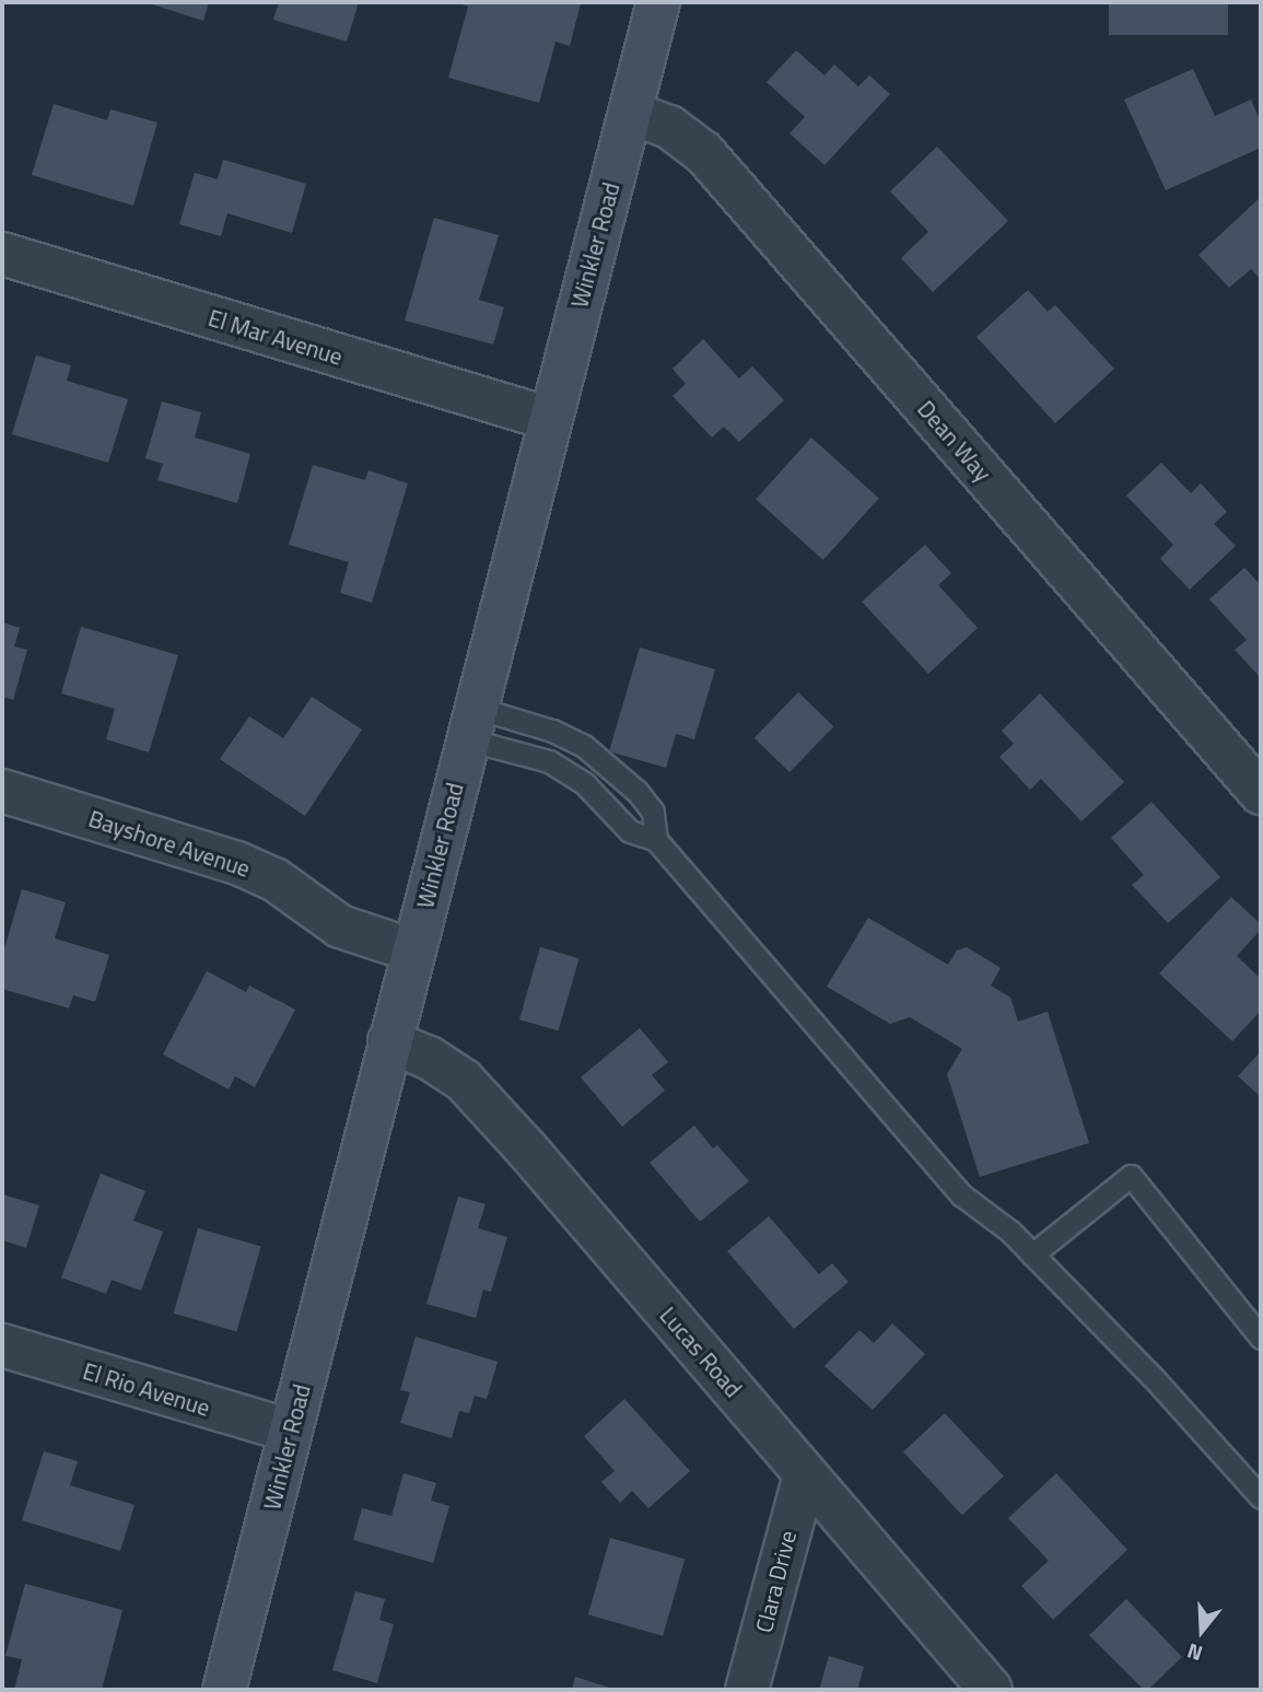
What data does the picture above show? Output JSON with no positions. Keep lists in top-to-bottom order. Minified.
{"streets":{"street":["Winkler Road","El Mar Avenue","Dean Way","Bayshore Avenue","Lucas Road","El Rio Avenue","Clara Drive"]},"crossings":[["Winkler Road","El Mar Avenue"],["Winkler Road","Dean Way"],["Winkler Road","Bayshore Avenue"],["Winkler Road","Lucas Road"],["Winkler Road","El Rio Avenue"],["Lucas Road","Clara Drive"]],"north":"bottom"}
